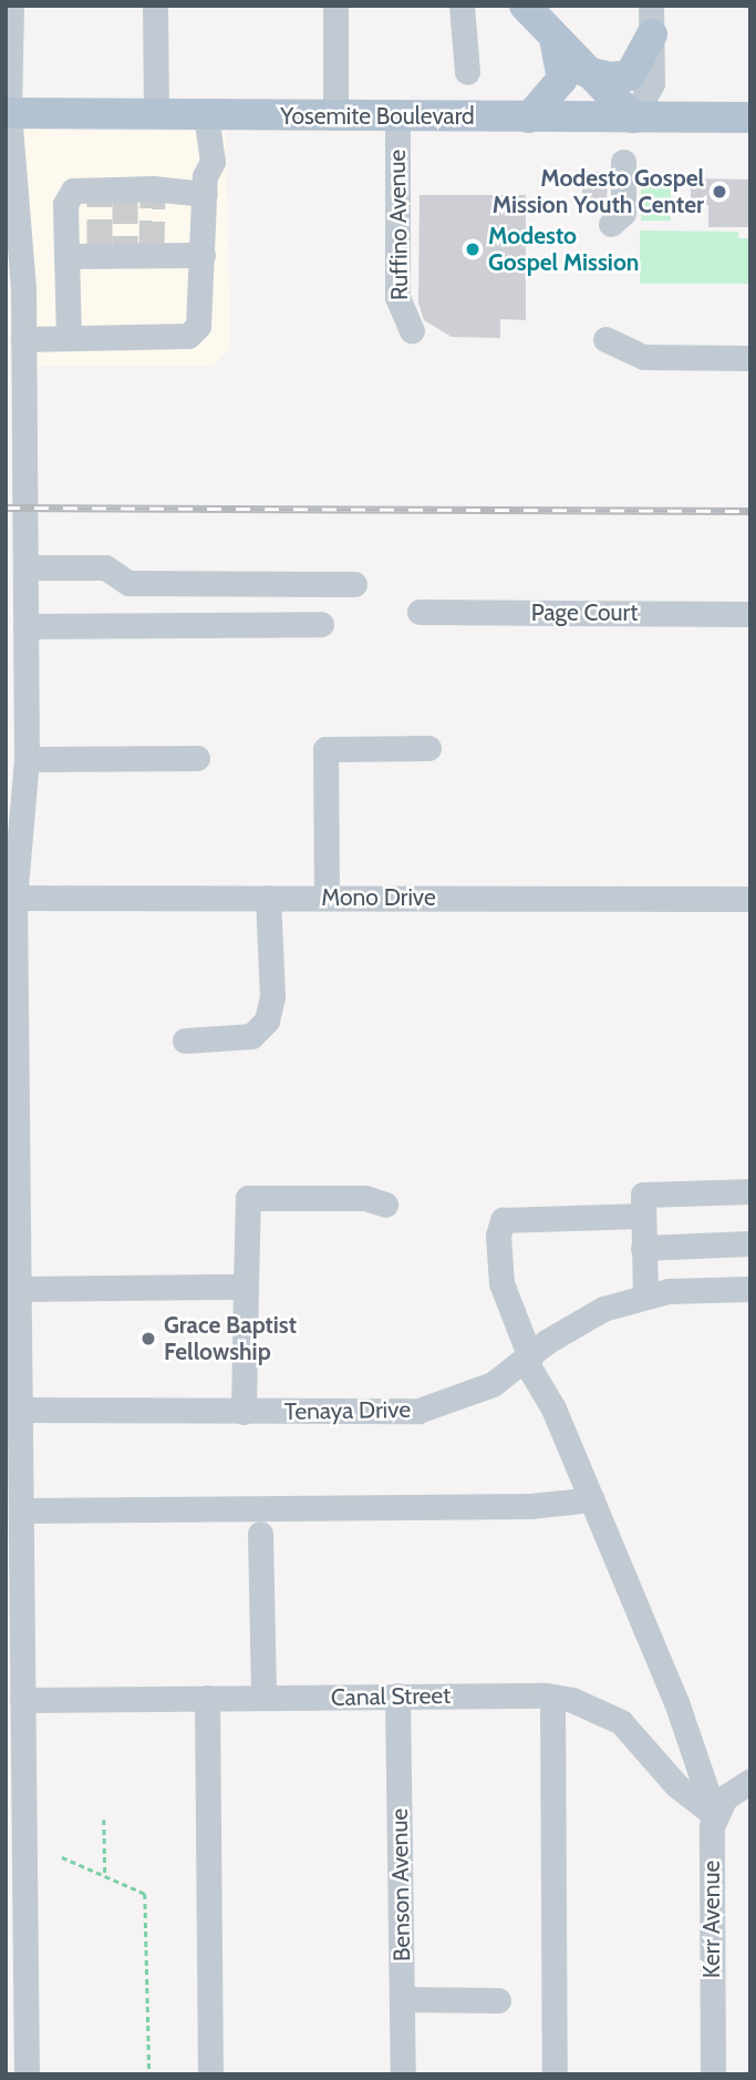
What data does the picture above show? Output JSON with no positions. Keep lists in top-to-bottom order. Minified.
{"streets":{"main road":["Yosemite Boulevard"],"street":["Ruffino Avenue","Page Court","Mono Drive","Tenaya Drive","Canal Street","Benson Avenue","Kerr Avenue"]},"crossings":[["Yosemite Boulevard","Ruffino Avenue"],["Canal Street","Benson Avenue"],["Canal Street","Kerr Avenue"]],"places":["Modesto Gospel Mission Youth Center","Modesto Gospel Mission","Grace Baptist Fellowship"]}
